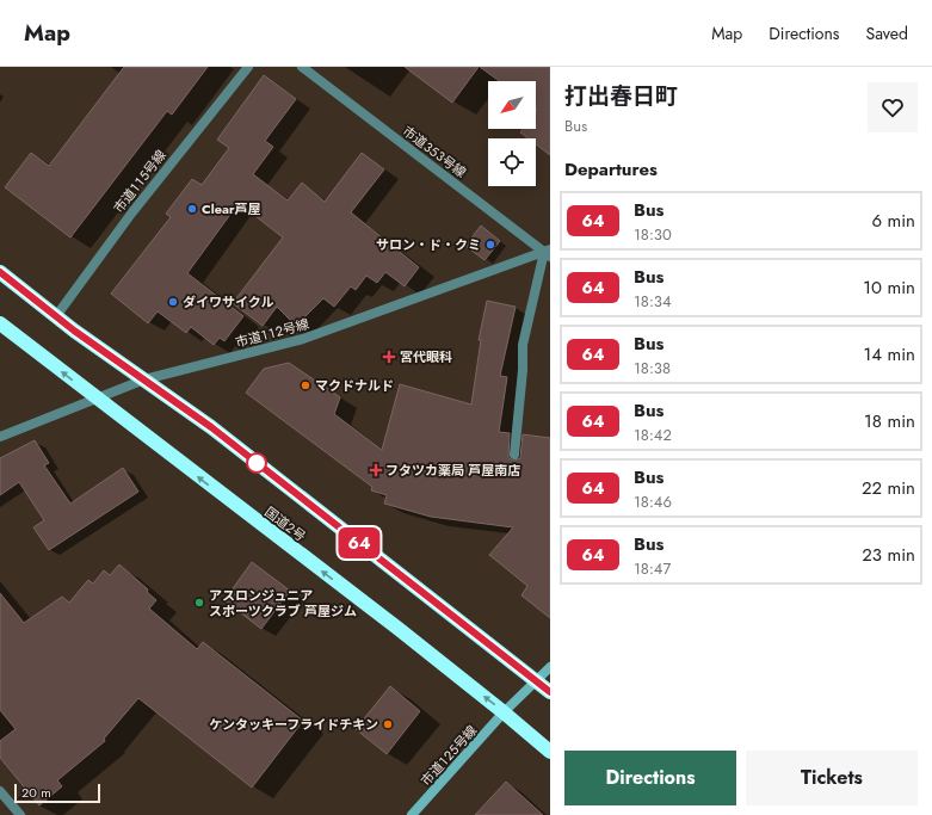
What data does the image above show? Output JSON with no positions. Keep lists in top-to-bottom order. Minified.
{"streets":{"highway":["国道2号"],"street":["市道３５３号線","市道１１５号線","市道１１２号線","市道１２５号線"]},"crossings":[["市道３５３号線","市道１１２号線"],["市道１１２号線","国道2号"],["国道2号","市道１２５号線"]],"places":{"other":["Clear芦屋","サロン・ド・クミ","ダイワサイクル","マクドナルド","アスロンジュニア スポーツクラブ 芦屋ジム","ケンタッキーフライドチキン"],"health":["宮代眼科","フタツカ薬局 芦屋南店"]},"lines":["bus line 64"],"scale_bar":"20 m","north":"bottom left","page":{"header":"Map","nav":["Map","Directions","Saved"],"on_map":"64","heading":[["打出春日町","Bus"],"Departures"],"list":[{"mark":"64","name":"Bus","note":"18:30","value":"6 min"},{"mark":"64","name":"Bus","note":"18:34","value":"10 min"},{"mark":"64","name":"Bus","note":"18:38","value":"14 min"},{"mark":"64","name":"Bus","note":"18:42","value":"18 min"},{"mark":"64","name":"Bus","note":"18:46","value":"22 min"},{"mark":"64","name":"Bus","note":"18:47","value":"23 min"}],"buttons":["Directions","Tickets"],"scale":"20 m"}}
